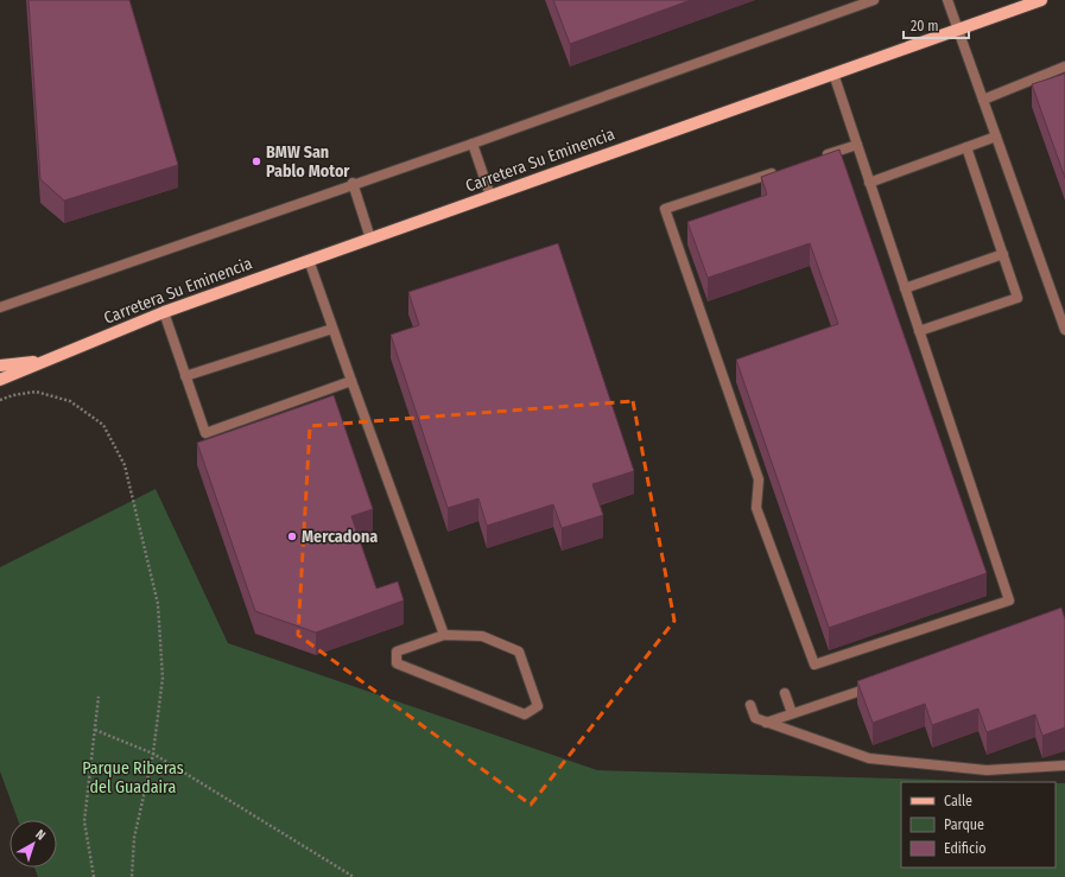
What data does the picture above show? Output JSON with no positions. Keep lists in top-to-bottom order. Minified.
{"streets":{"main road":["Carretera Su Eminencia"]},"parks":["Parque Riberas del Guadaira"],"places":["BMW San Pablo Motor","Mercadona"],"legend":["Calle","Parque","Edificio"],"scale_bar":"20 m","north":"top right"}
